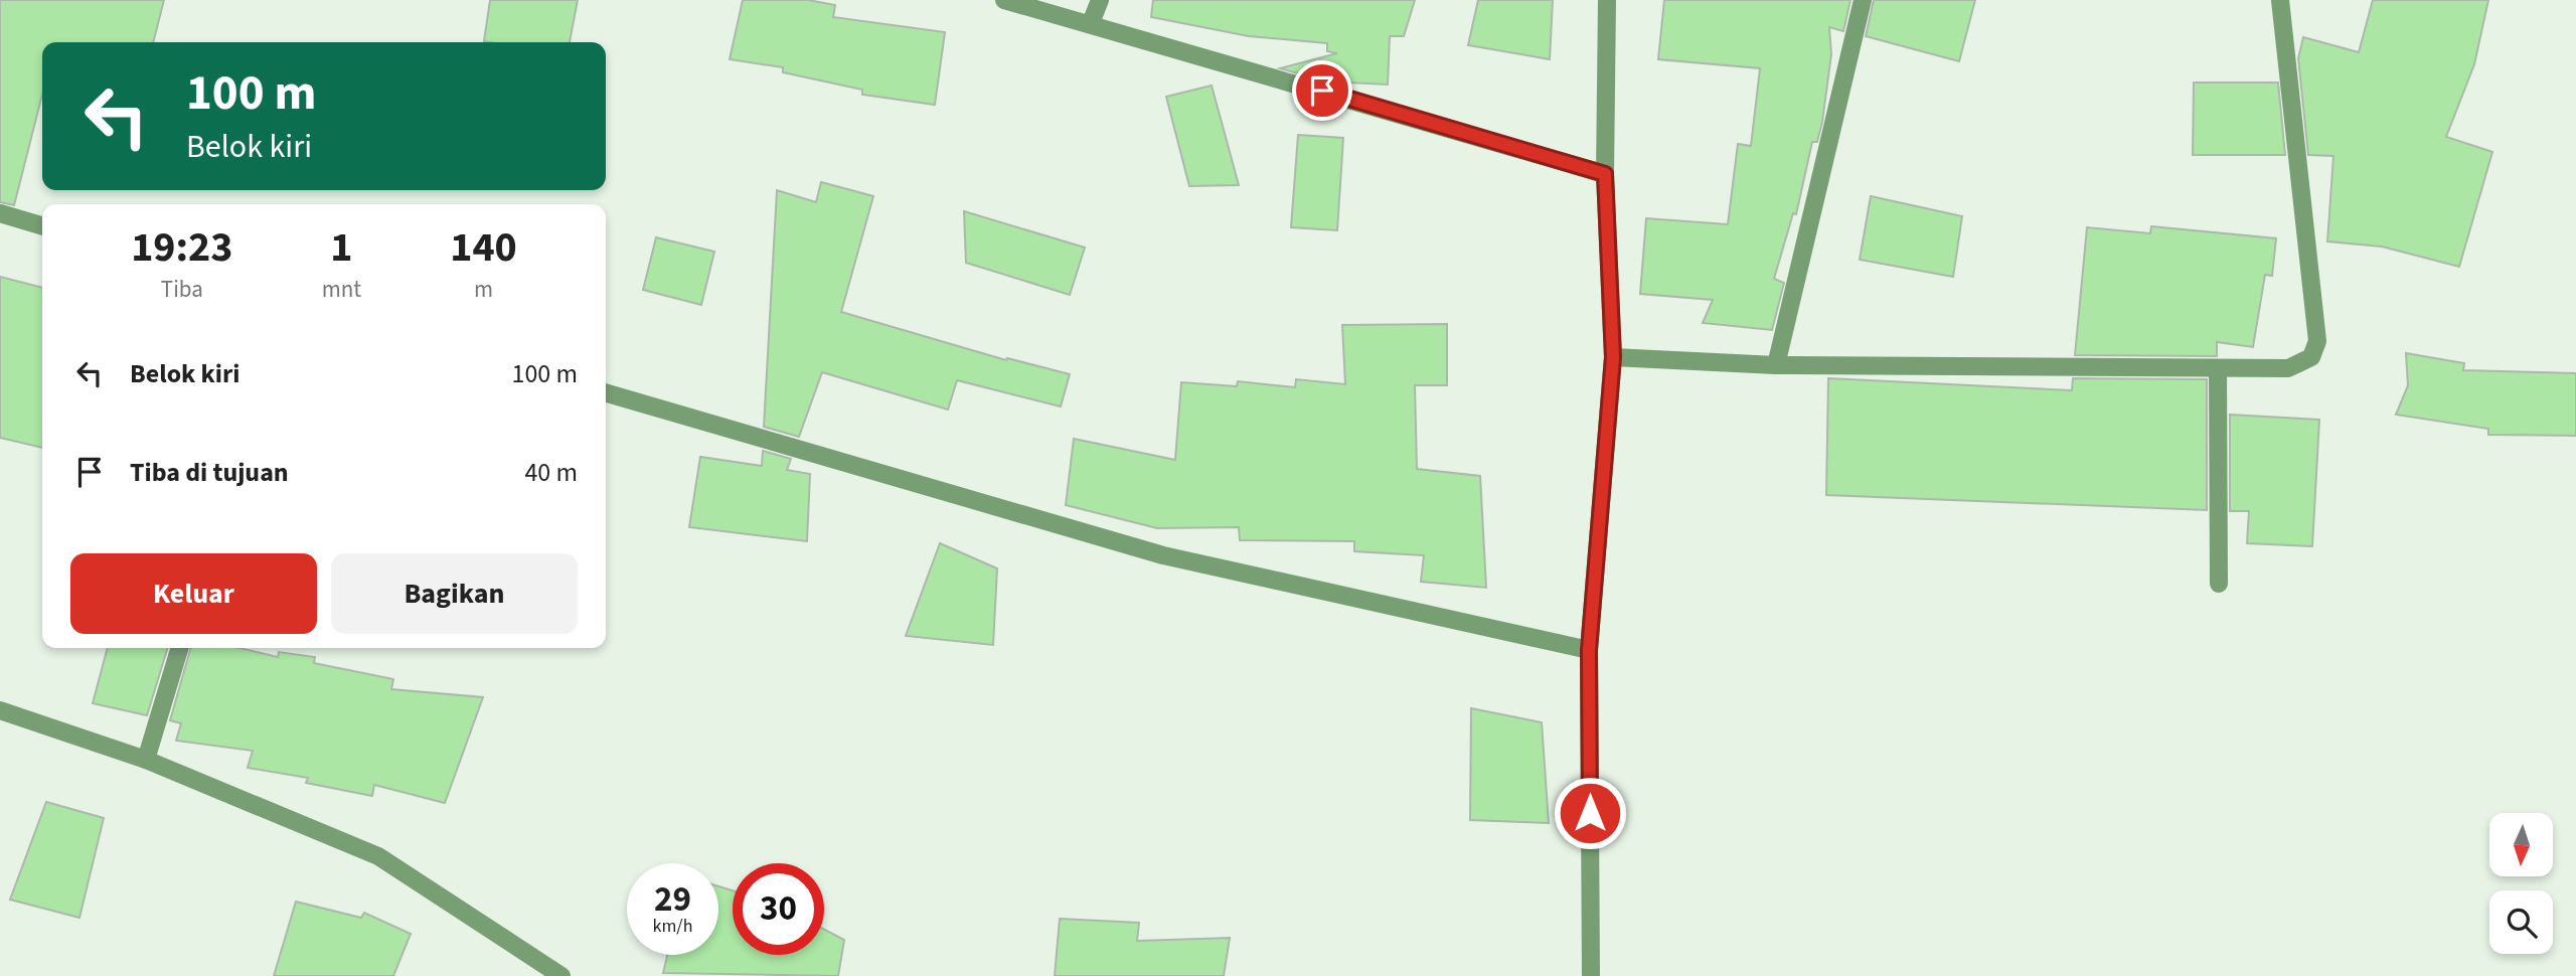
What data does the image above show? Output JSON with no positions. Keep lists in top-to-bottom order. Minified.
{"north":"bottom","page":{"turn":["100 m","Belok kiri"],"eta":["19:23","Tiba","1","mnt","140","m"],"list":[{"name":"Belok kiri","value":"100 m"},{"name":"Tiba di tujuan","value":"40 m"}],"buttons":["Keluar","Bagikan"],"speed":"29 km/h","limit":"30"}}
